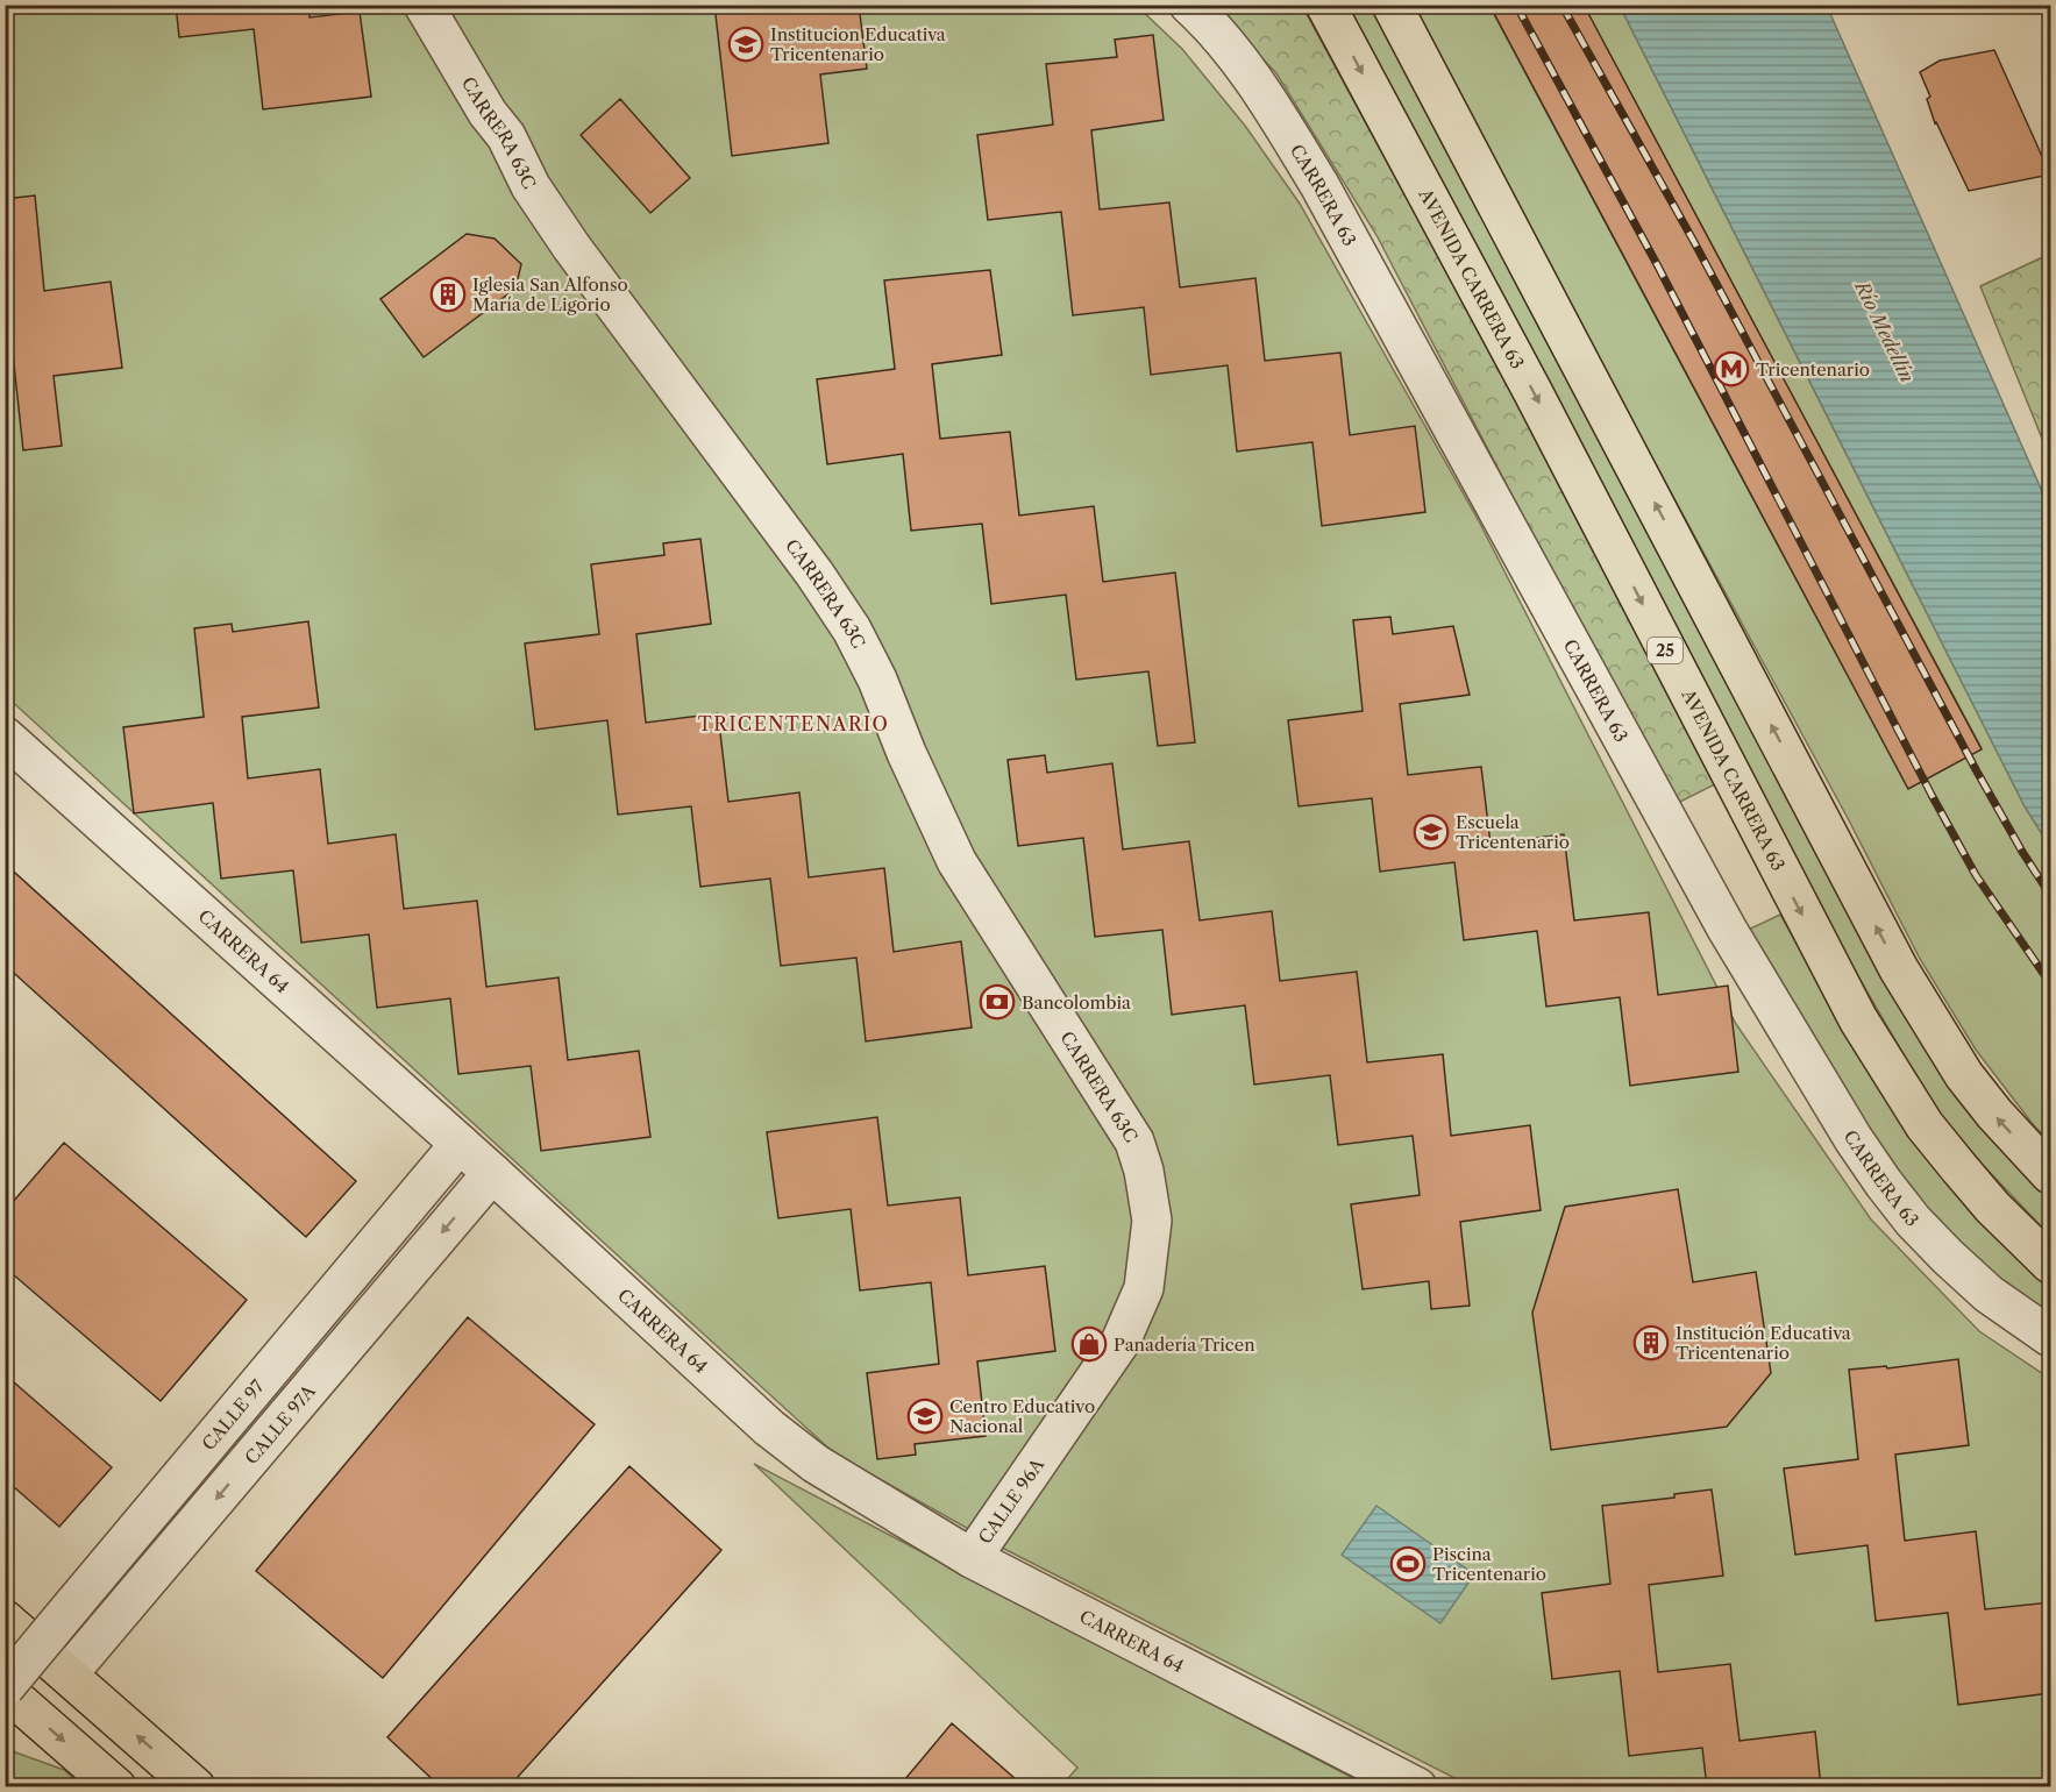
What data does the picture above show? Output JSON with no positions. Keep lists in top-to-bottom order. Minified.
{"streets":{"main road":["AVENIDA CARRERA 63","25"],"street":["CARRERA 63C","CARRERA 63","CARRERA 64","CALLE 97","CALLE 97A","CALLE 96A"]},"crossings":[["CARRERA 63C","CALLE 96A"],["CARRERA 64","CALLE 97"],["CARRERA 64","CALLE 97A"],["CARRERA 64","CALLE 96A"]],"one_way":["CALLE 97A"],"districts":["TRICENTENARIO"],"water":["Río Medellín"],"places":{"school or university":["Institucion Educativa Tricentenario","Escuela Tricentenario","Centro Educativo Nacional"],"building":["Iglesia San Alfonso María de Ligorio","Institución Educativa Tricentenario"],"metro station":["Tricentenario"],"bank":["Bancolombia"],"shop":["Panadería Tricen"],"sports":["Piscina Tricentenario"]}}
